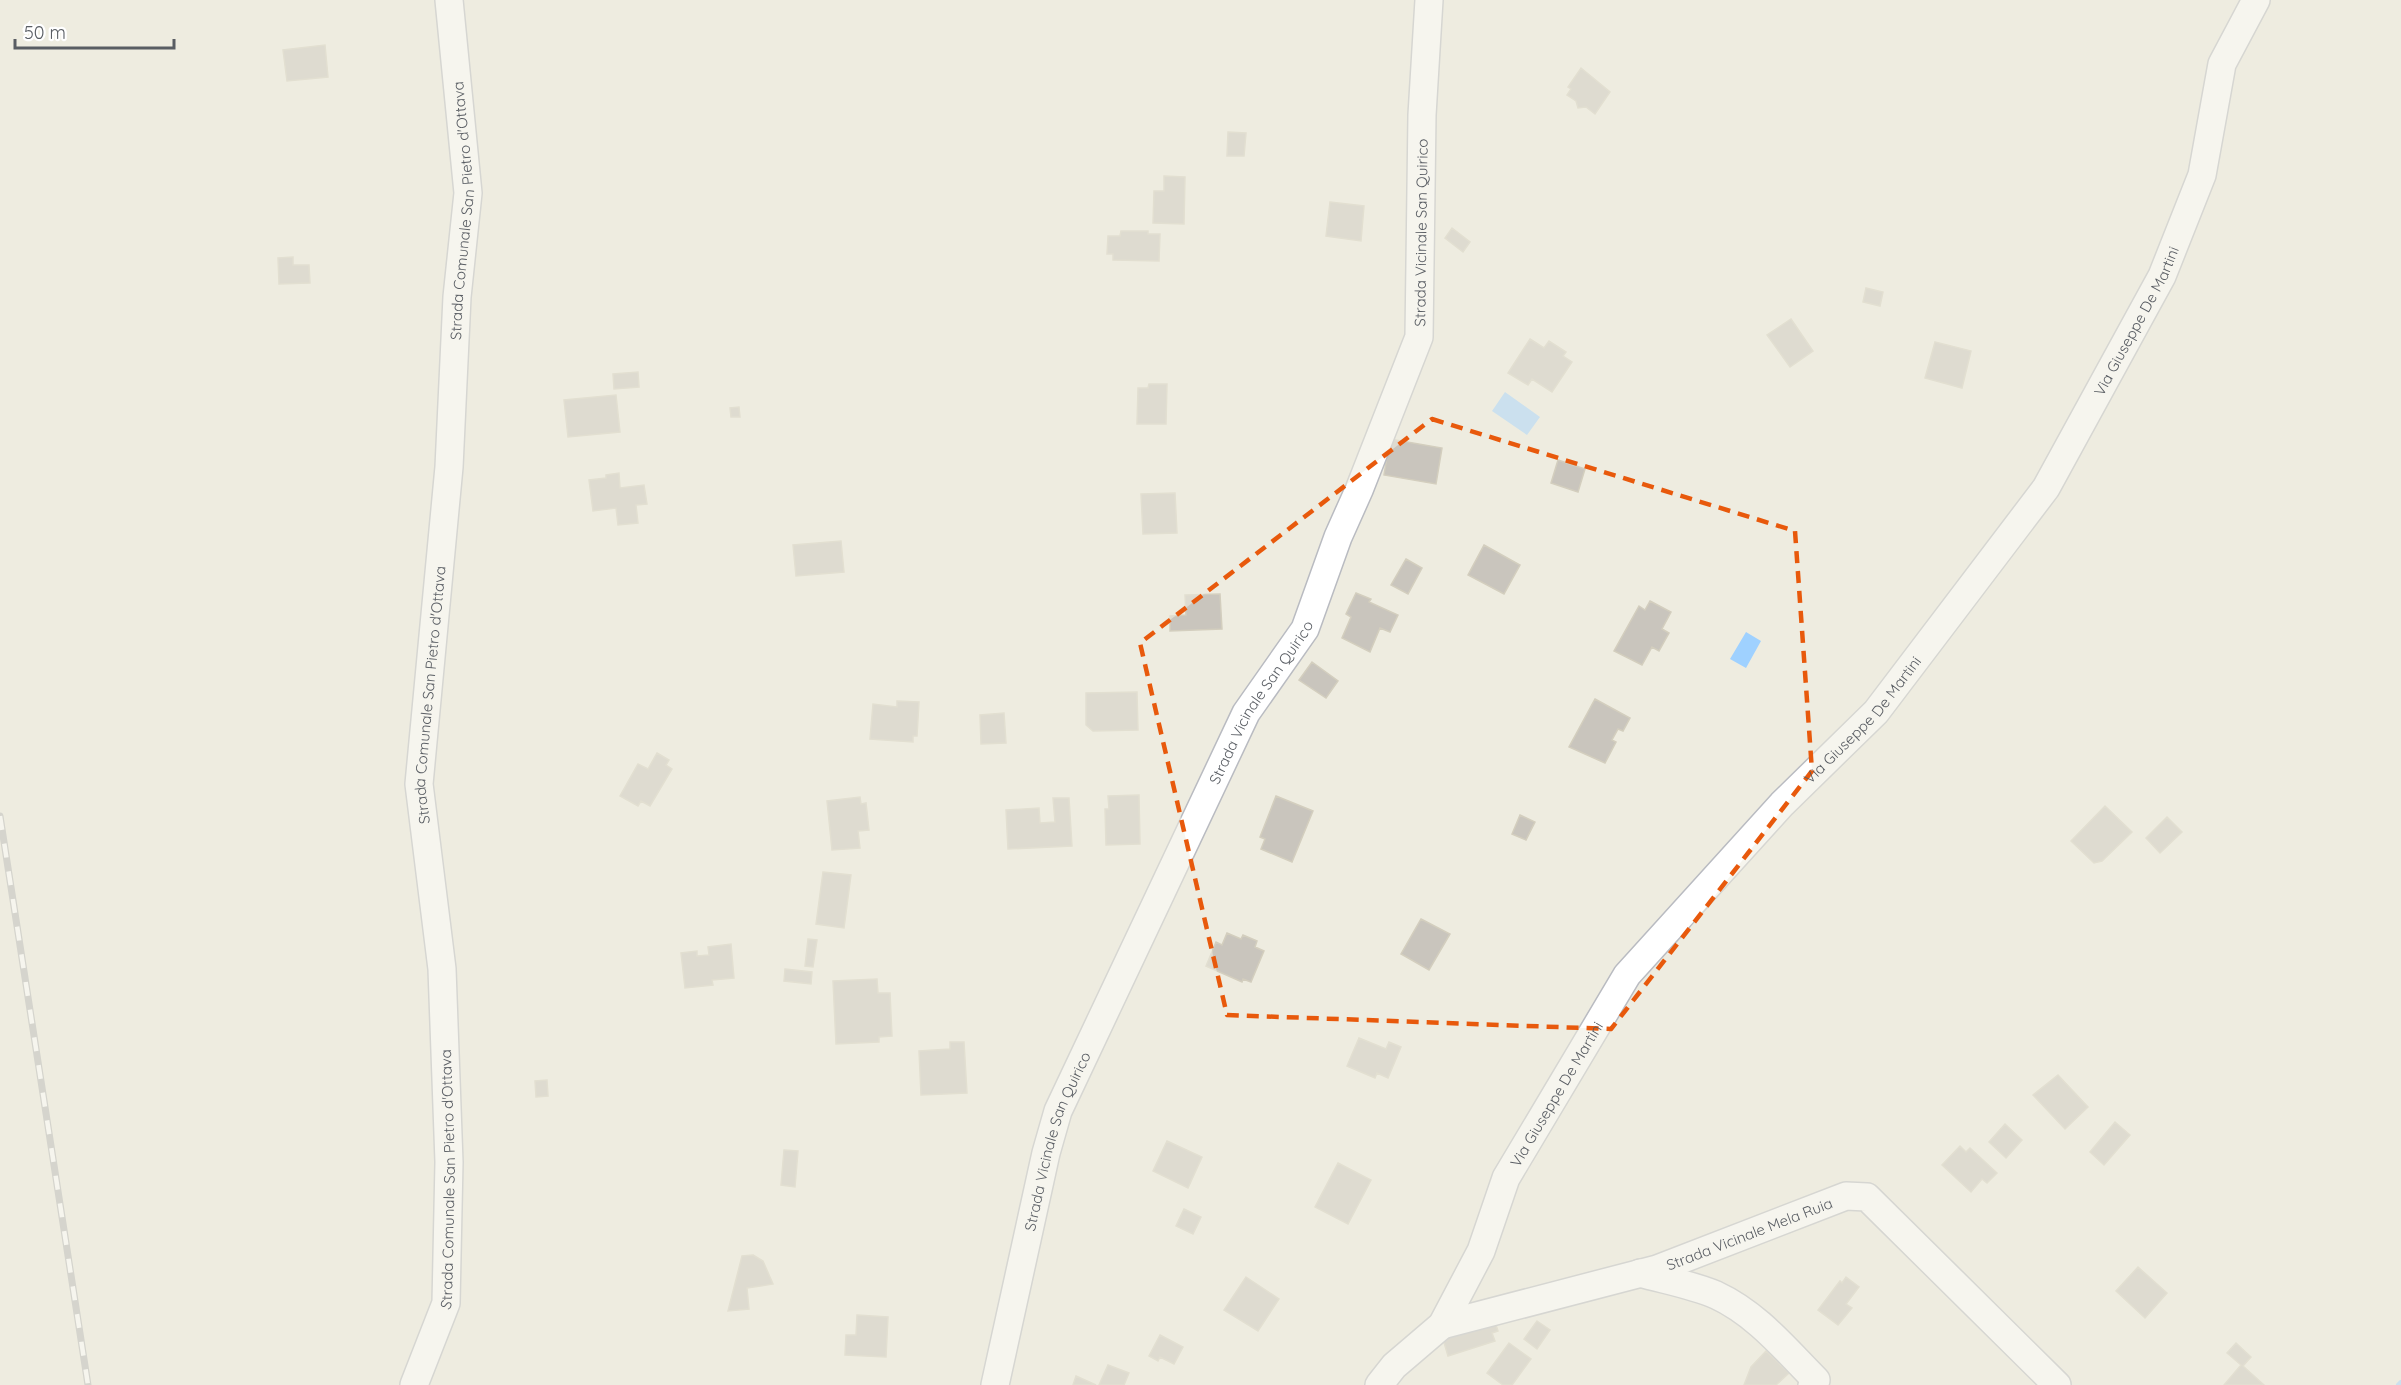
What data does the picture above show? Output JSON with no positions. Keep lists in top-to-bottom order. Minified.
{"streets":{"street":["Strada Comunale San Pietro d'Ottava","Strada Vicinale San Quirico","Via Giuseppe De Martini","Strada Vicinale Mela Ruia"]},"crossings":[["Via Giuseppe De Martini","Strada Vicinale Mela Ruia"]],"scale_bar":"50 m"}
